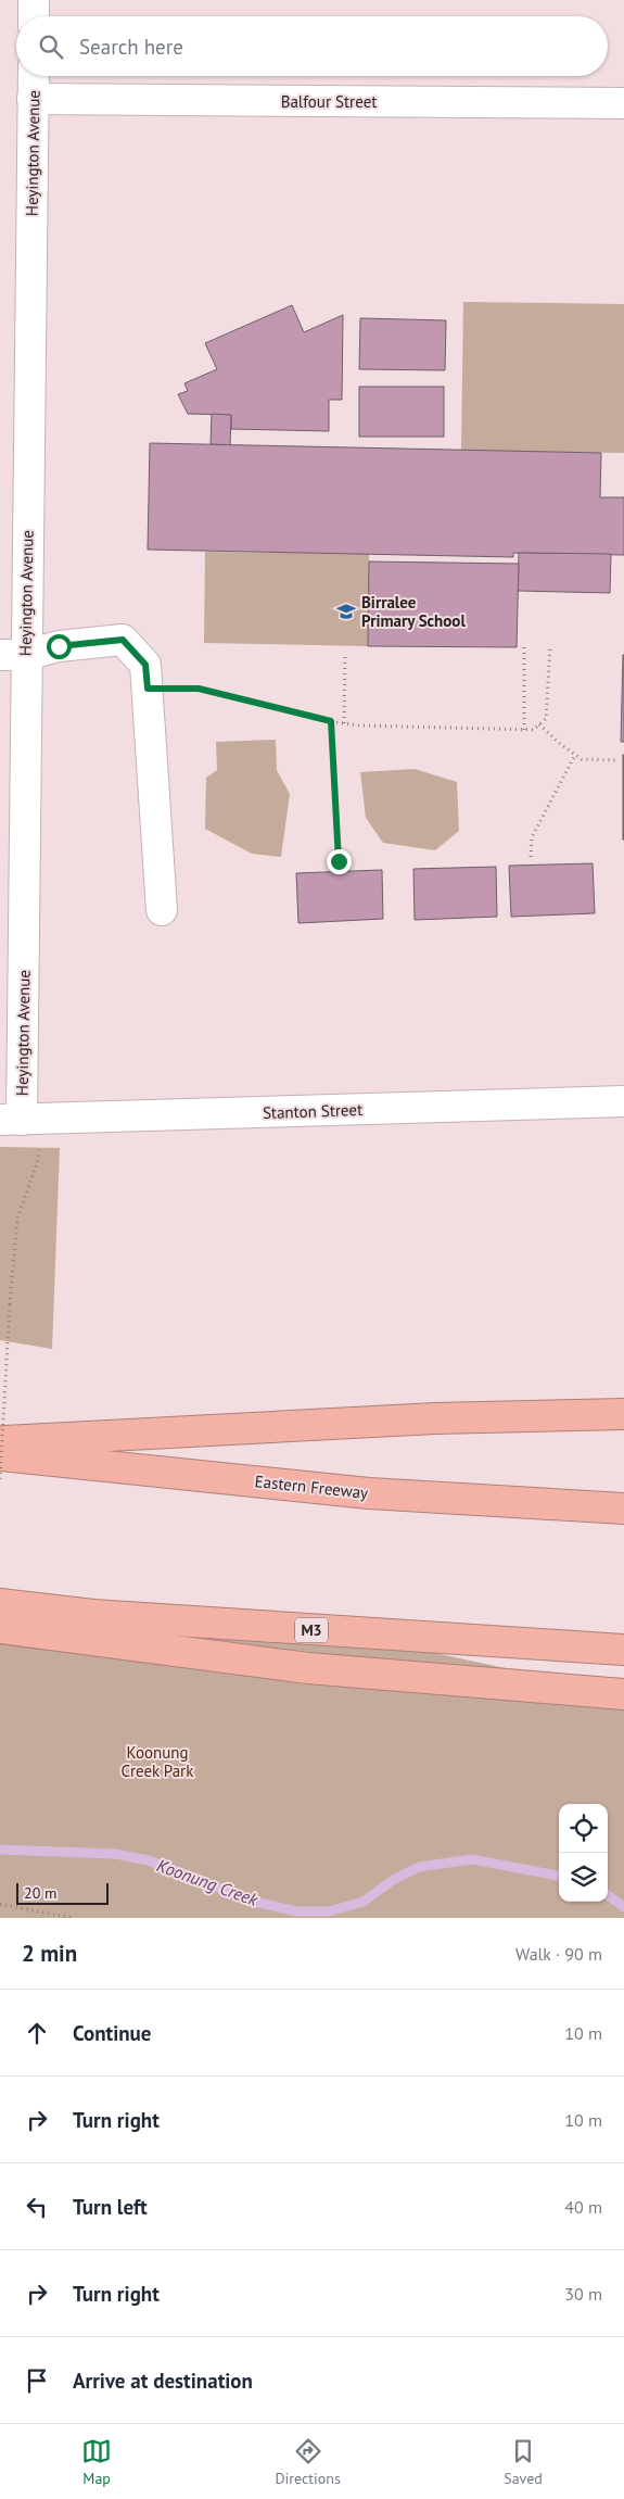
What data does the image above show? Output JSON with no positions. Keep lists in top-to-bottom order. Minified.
{"streets":{"highway":["Eastern Freeway","M3"],"street":["Balfour Street","Heyington Avenue","Stanton Street"]},"crossings":[["Balfour Street","Heyington Avenue"],["Heyington Avenue","Stanton Street"]],"water":["Koonung Creek"],"parks":["Koonung Creek Park"],"places":{"school or university":["Birralee Primary School"]},"scale_bar":"20 m","page":{"search":"Search here","scale":"20 m","heading":["2 min","Walk · 90 m"],"list":[["Continue","10 m"],["Turn right","10 m"],["Turn left","40 m"],["Turn right","30 m"],"Arrive at destination"],"nav":["Map","Directions","Saved"]}}
